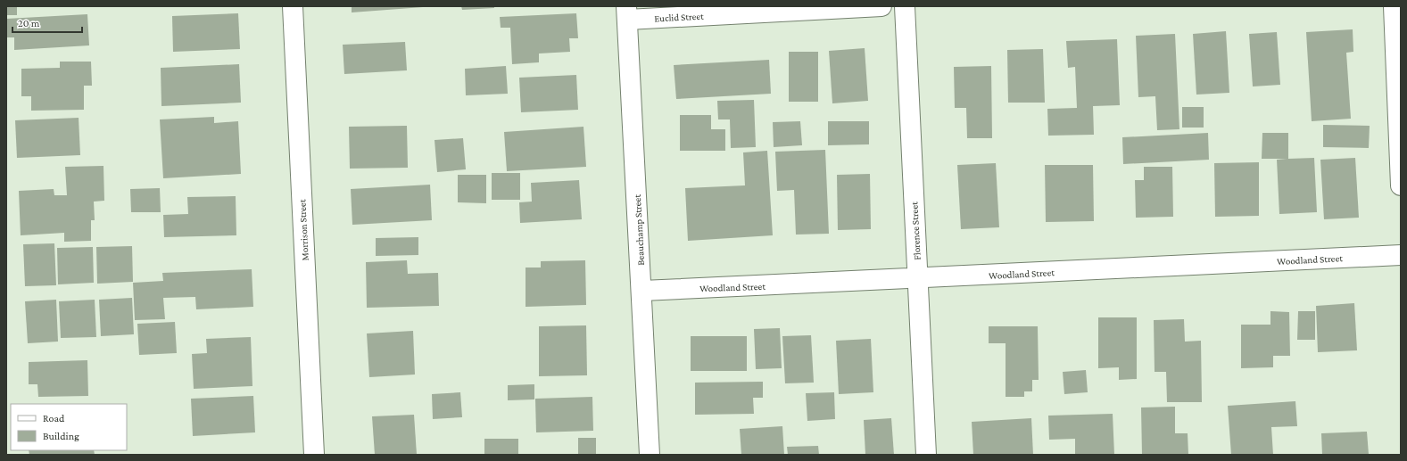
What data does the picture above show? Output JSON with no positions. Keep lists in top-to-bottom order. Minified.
{"streets":{"street":["Euclid Street","Morrison Street","Beauchamp Street","Florence Street","Woodland Street"]},"crossings":[["Euclid Street","Beauchamp Street"],["Beauchamp Street","Woodland Street"],["Florence Street","Woodland Street"]],"legend":["Road","Building"],"scale_bar":"20 m"}
